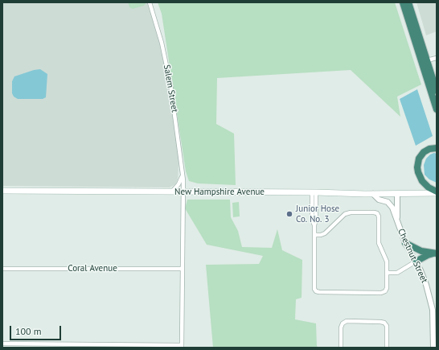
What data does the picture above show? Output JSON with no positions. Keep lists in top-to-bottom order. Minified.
{"streets":{"main road":["New Hampshire Avenue"],"street":["Salem Street","Chestnut Street","Coral Avenue"]},"crossings":[["Salem Street","New Hampshire Avenue"],["Salem Street","Coral Avenue"],["New Hampshire Avenue","Chestnut Street"]],"places":["Junior Hose Co. No. 3"],"scale_bar":"100 m"}
